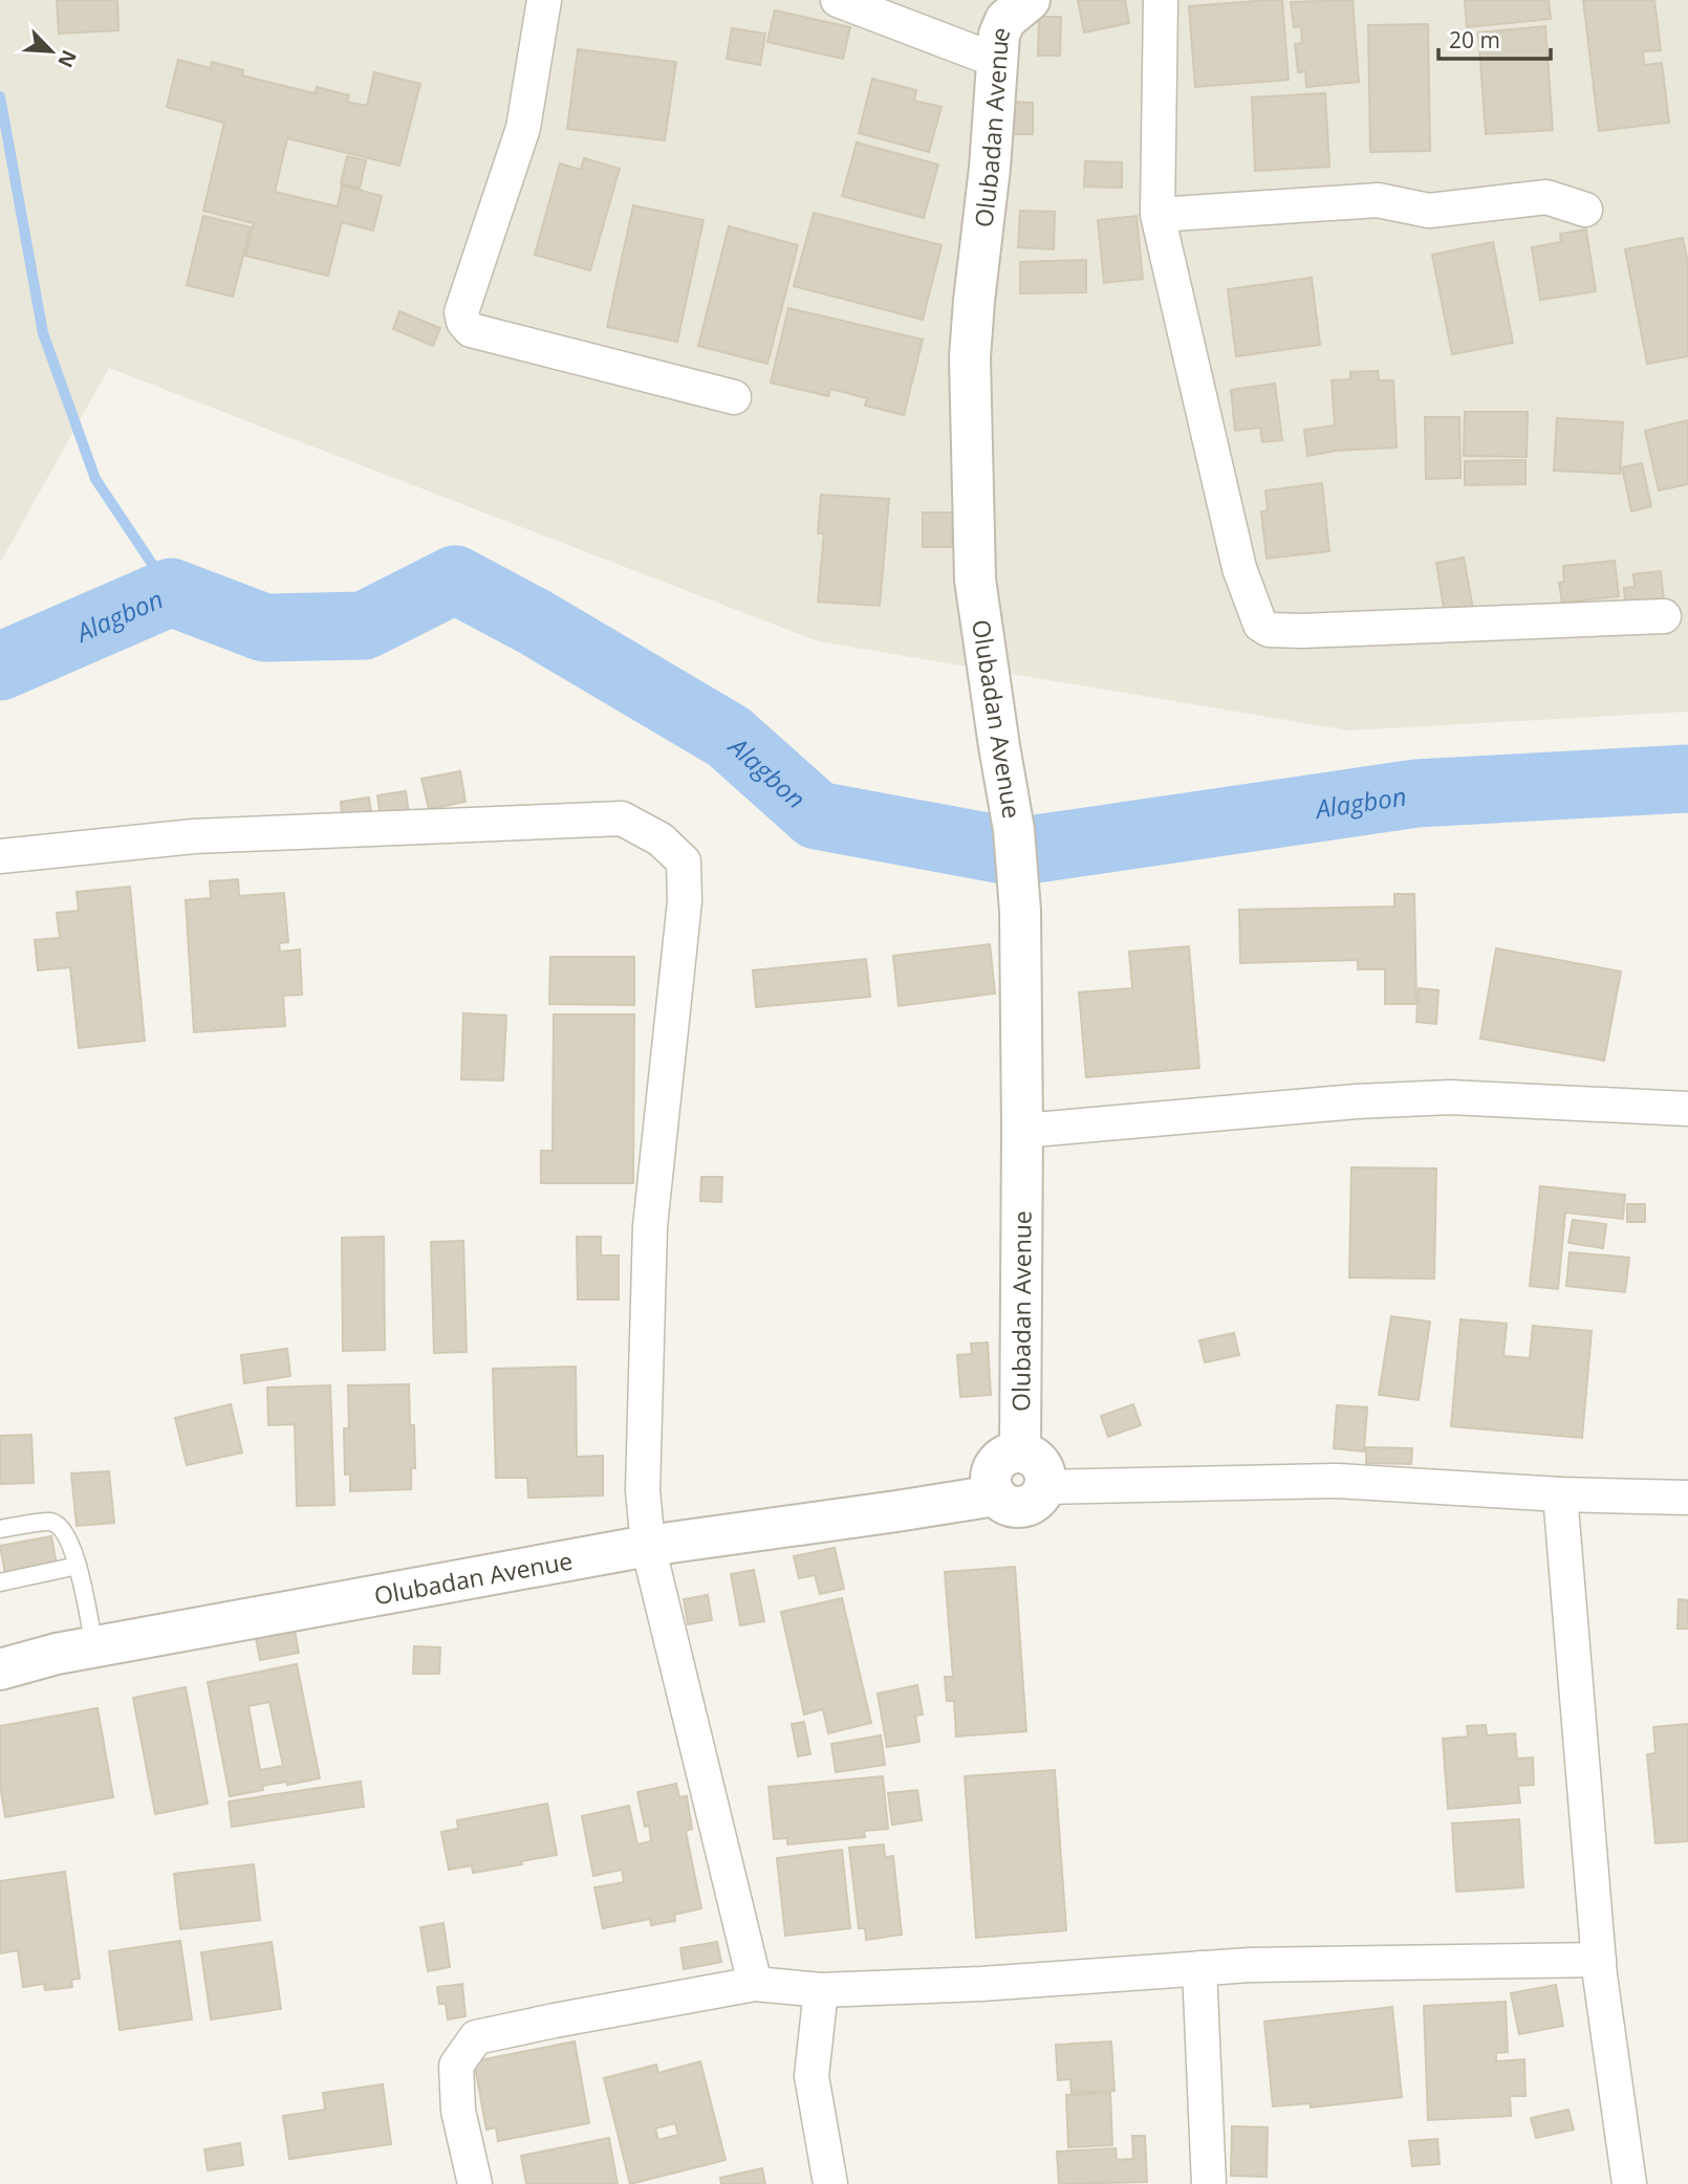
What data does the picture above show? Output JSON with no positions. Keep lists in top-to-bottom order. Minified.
{"streets":{"street":["Olubadan Avenue"]},"water":["Alagbon"],"scale_bar":"20 m","north":"bottom right"}
